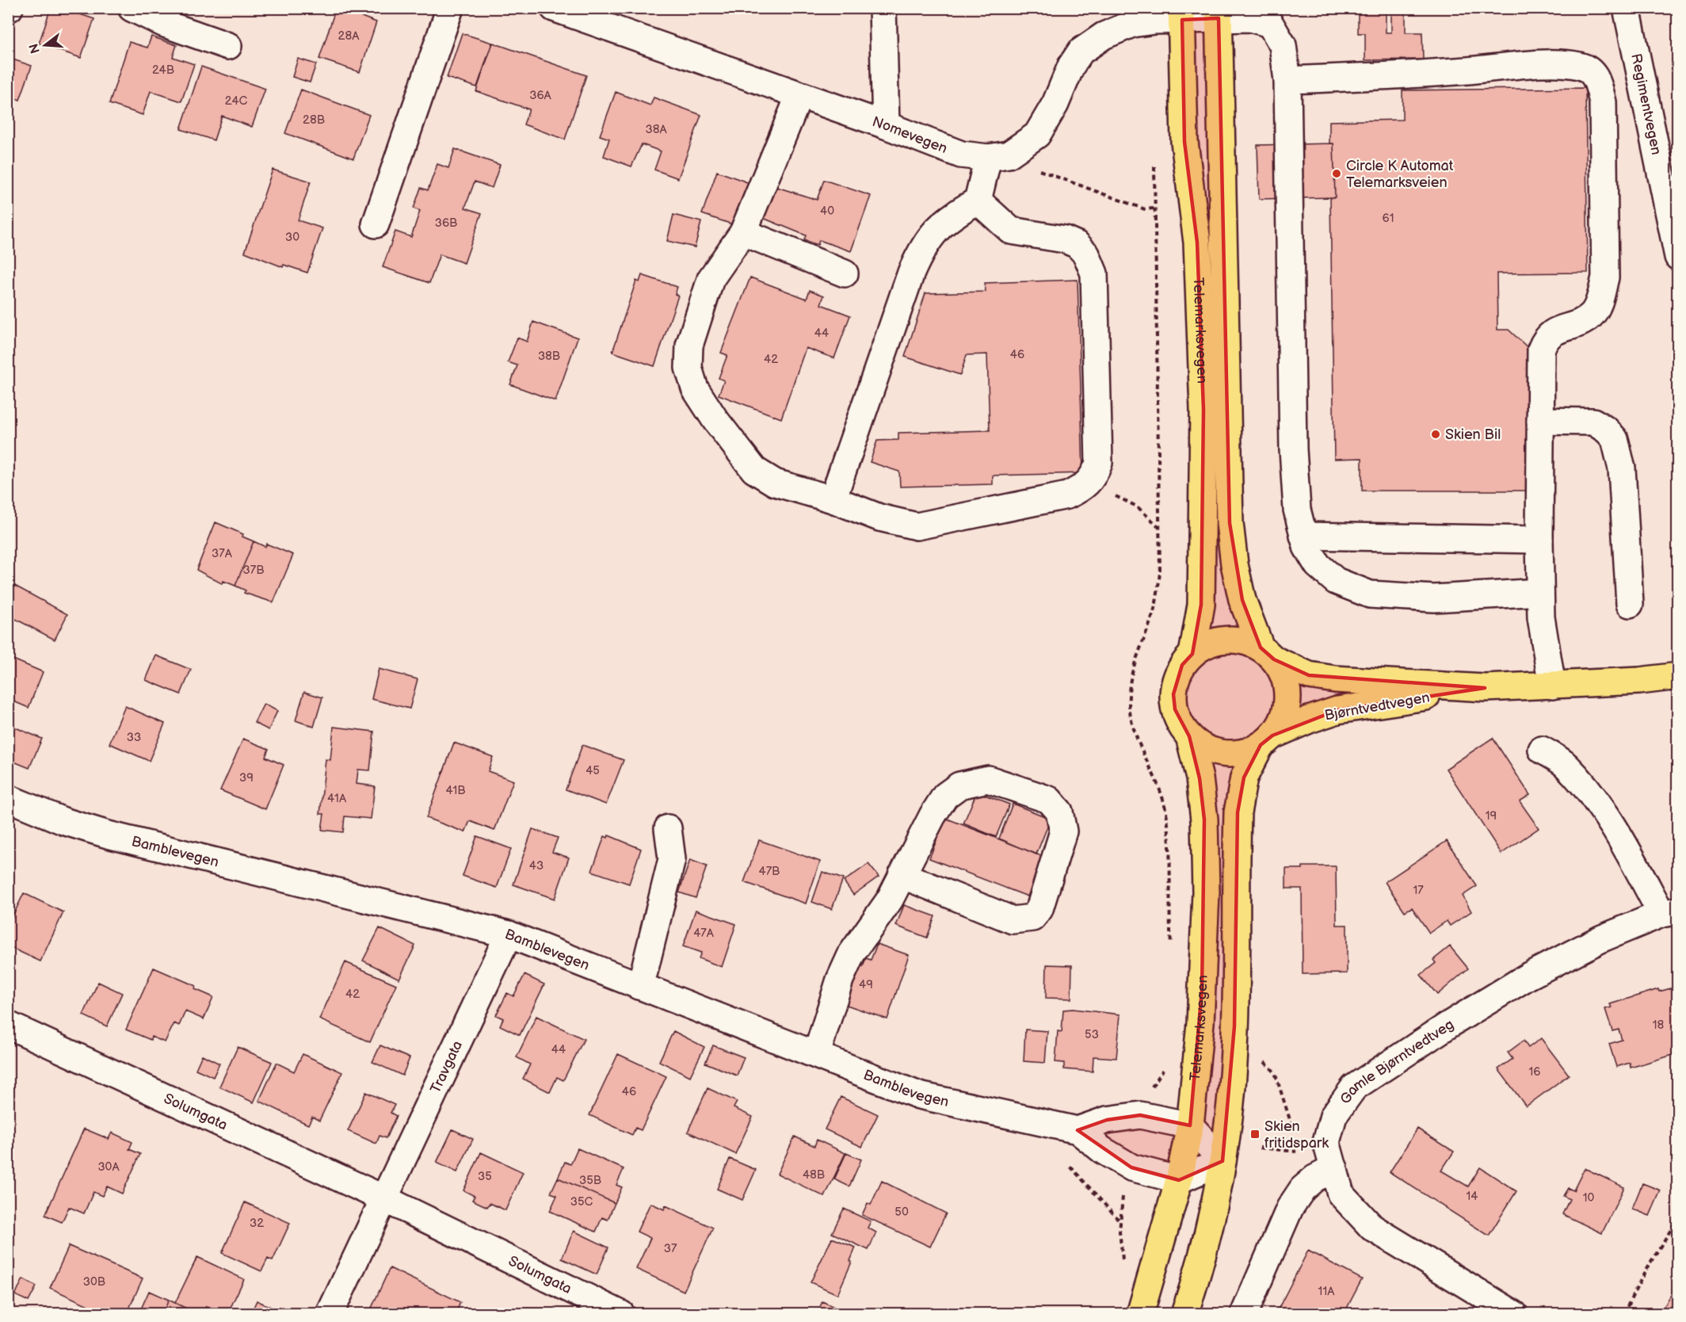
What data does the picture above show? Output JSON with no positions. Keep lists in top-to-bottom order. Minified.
{"streets":{"main road":["Telemarksvegen","Bjørntvedtvegen"],"street":["Regimentvegen","Nomevegen","Bamblevegen","Gamle Bjørntvedtveg","Travgata","Solumgata"]},"crossings":[["Telemarksvegen","Bjørntvedtvegen"],["Telemarksvegen","Bamblevegen"],["Bamblevegen","Travgata"],["Travgata","Solumgata"]],"places":{"other":["Circle K Automat Telemarksveien","Skien Bil"],"transit":["Skien fritidspark"]},"house_numbers":["28A","24B","36A","24C","28B","38A","40","61","36B","30","44","46","38B","42","37A","37B","33","45","39","41B","41A","19","43","47B","17","47A","49","42","18","53","44","16","46","30A","48B","35","35B","14","10","35C","50","32","37","30B","11A"],"north":"left"}
